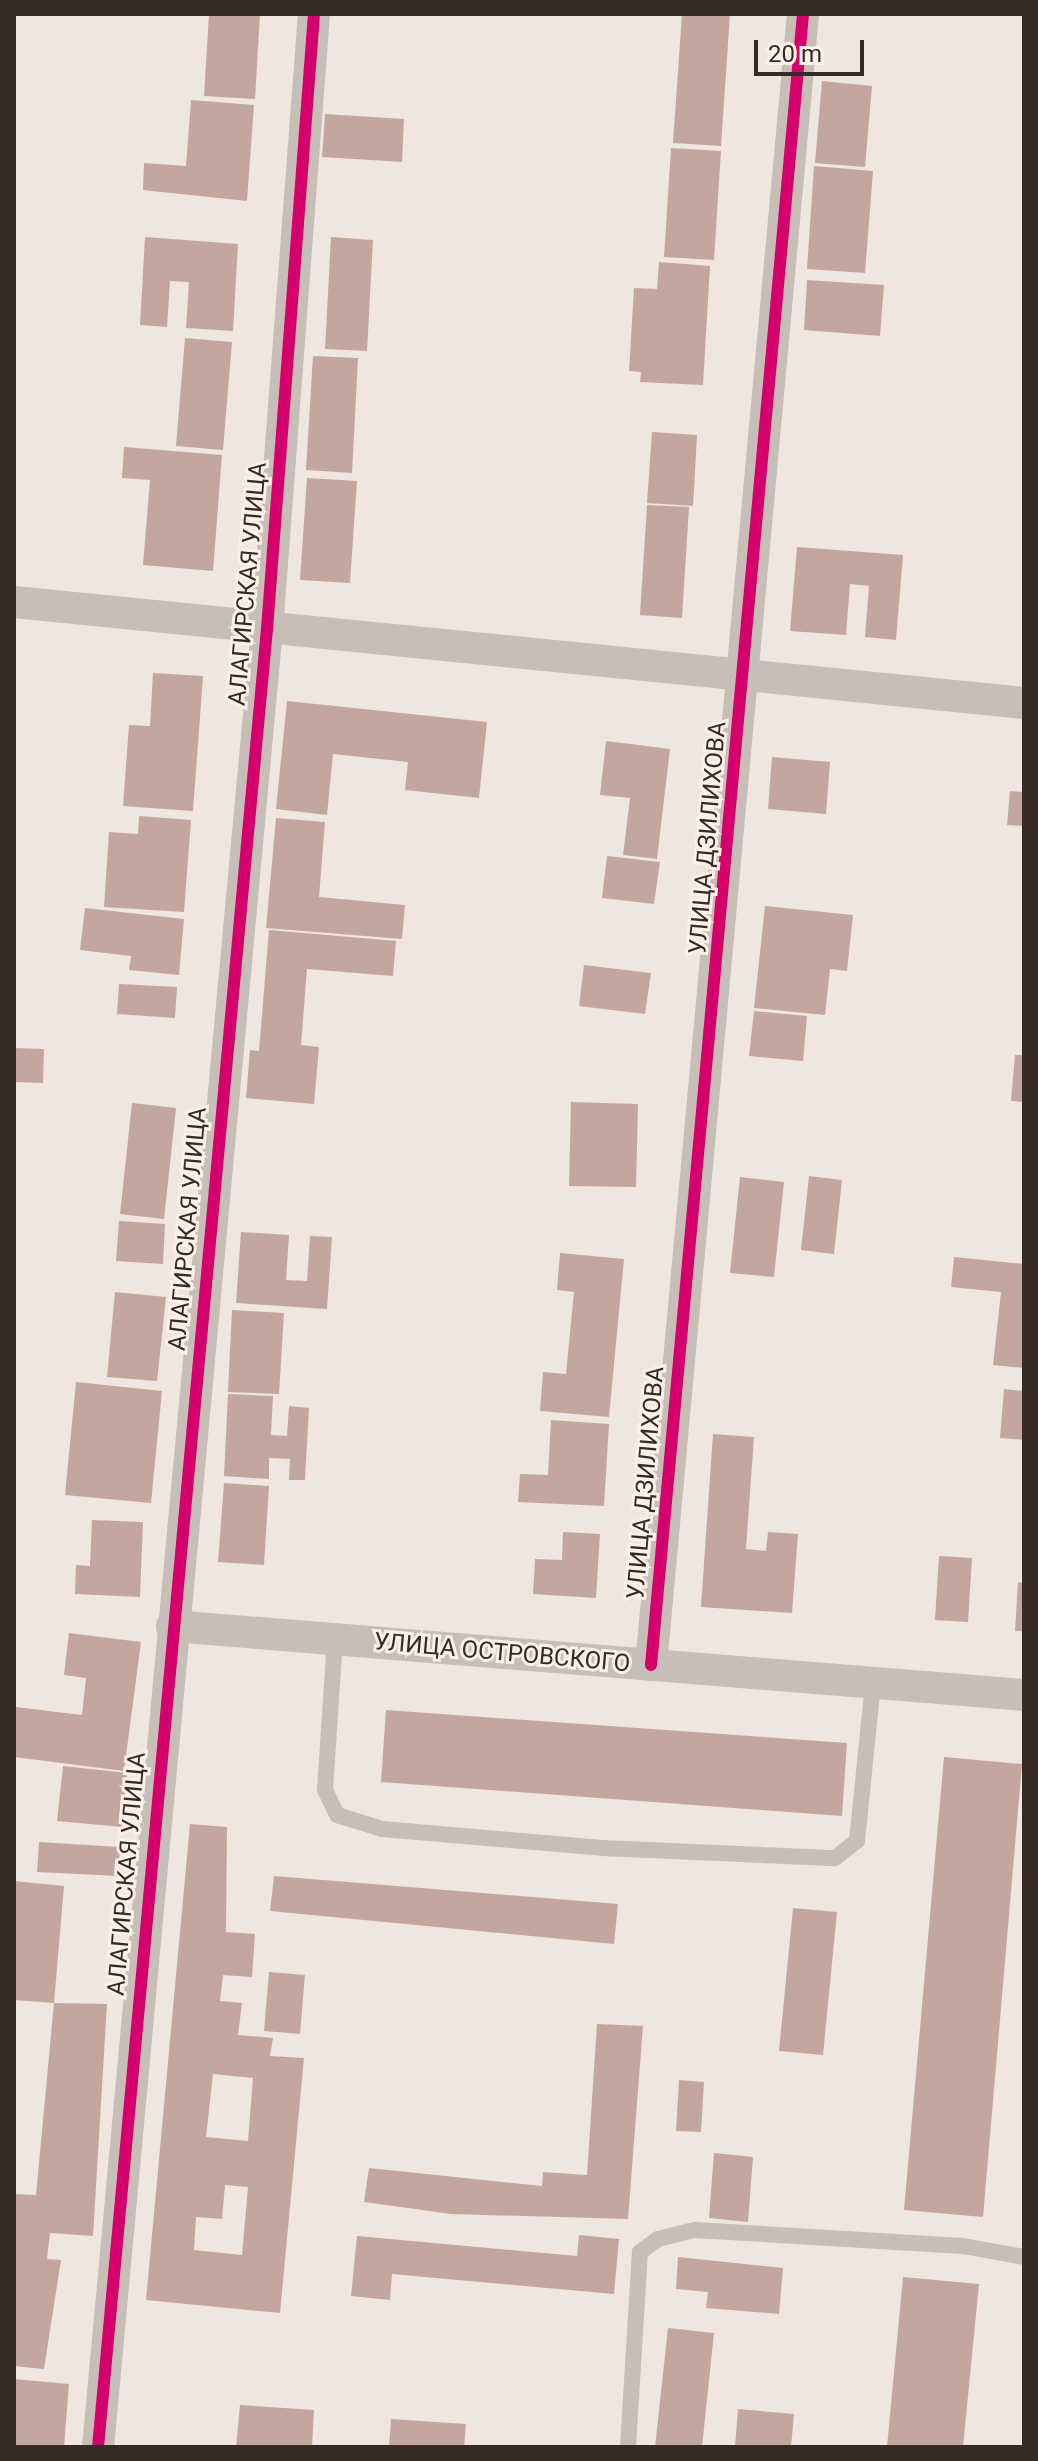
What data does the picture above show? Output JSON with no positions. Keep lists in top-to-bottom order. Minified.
{"streets":{"street":["АЛАГИРСКАЯ УЛИЦА","УЛИЦА ДЗИЛИХОВА","УЛИЦА ОСТРОВСКОГО"]},"crossings":[["АЛАГИРСКАЯ УЛИЦА","УЛИЦА ОСТРОВСКОГО"],["УЛИЦА ДЗИЛИХОВА","УЛИЦА ОСТРОВСКОГО"]],"scale_bar":"20 m"}
